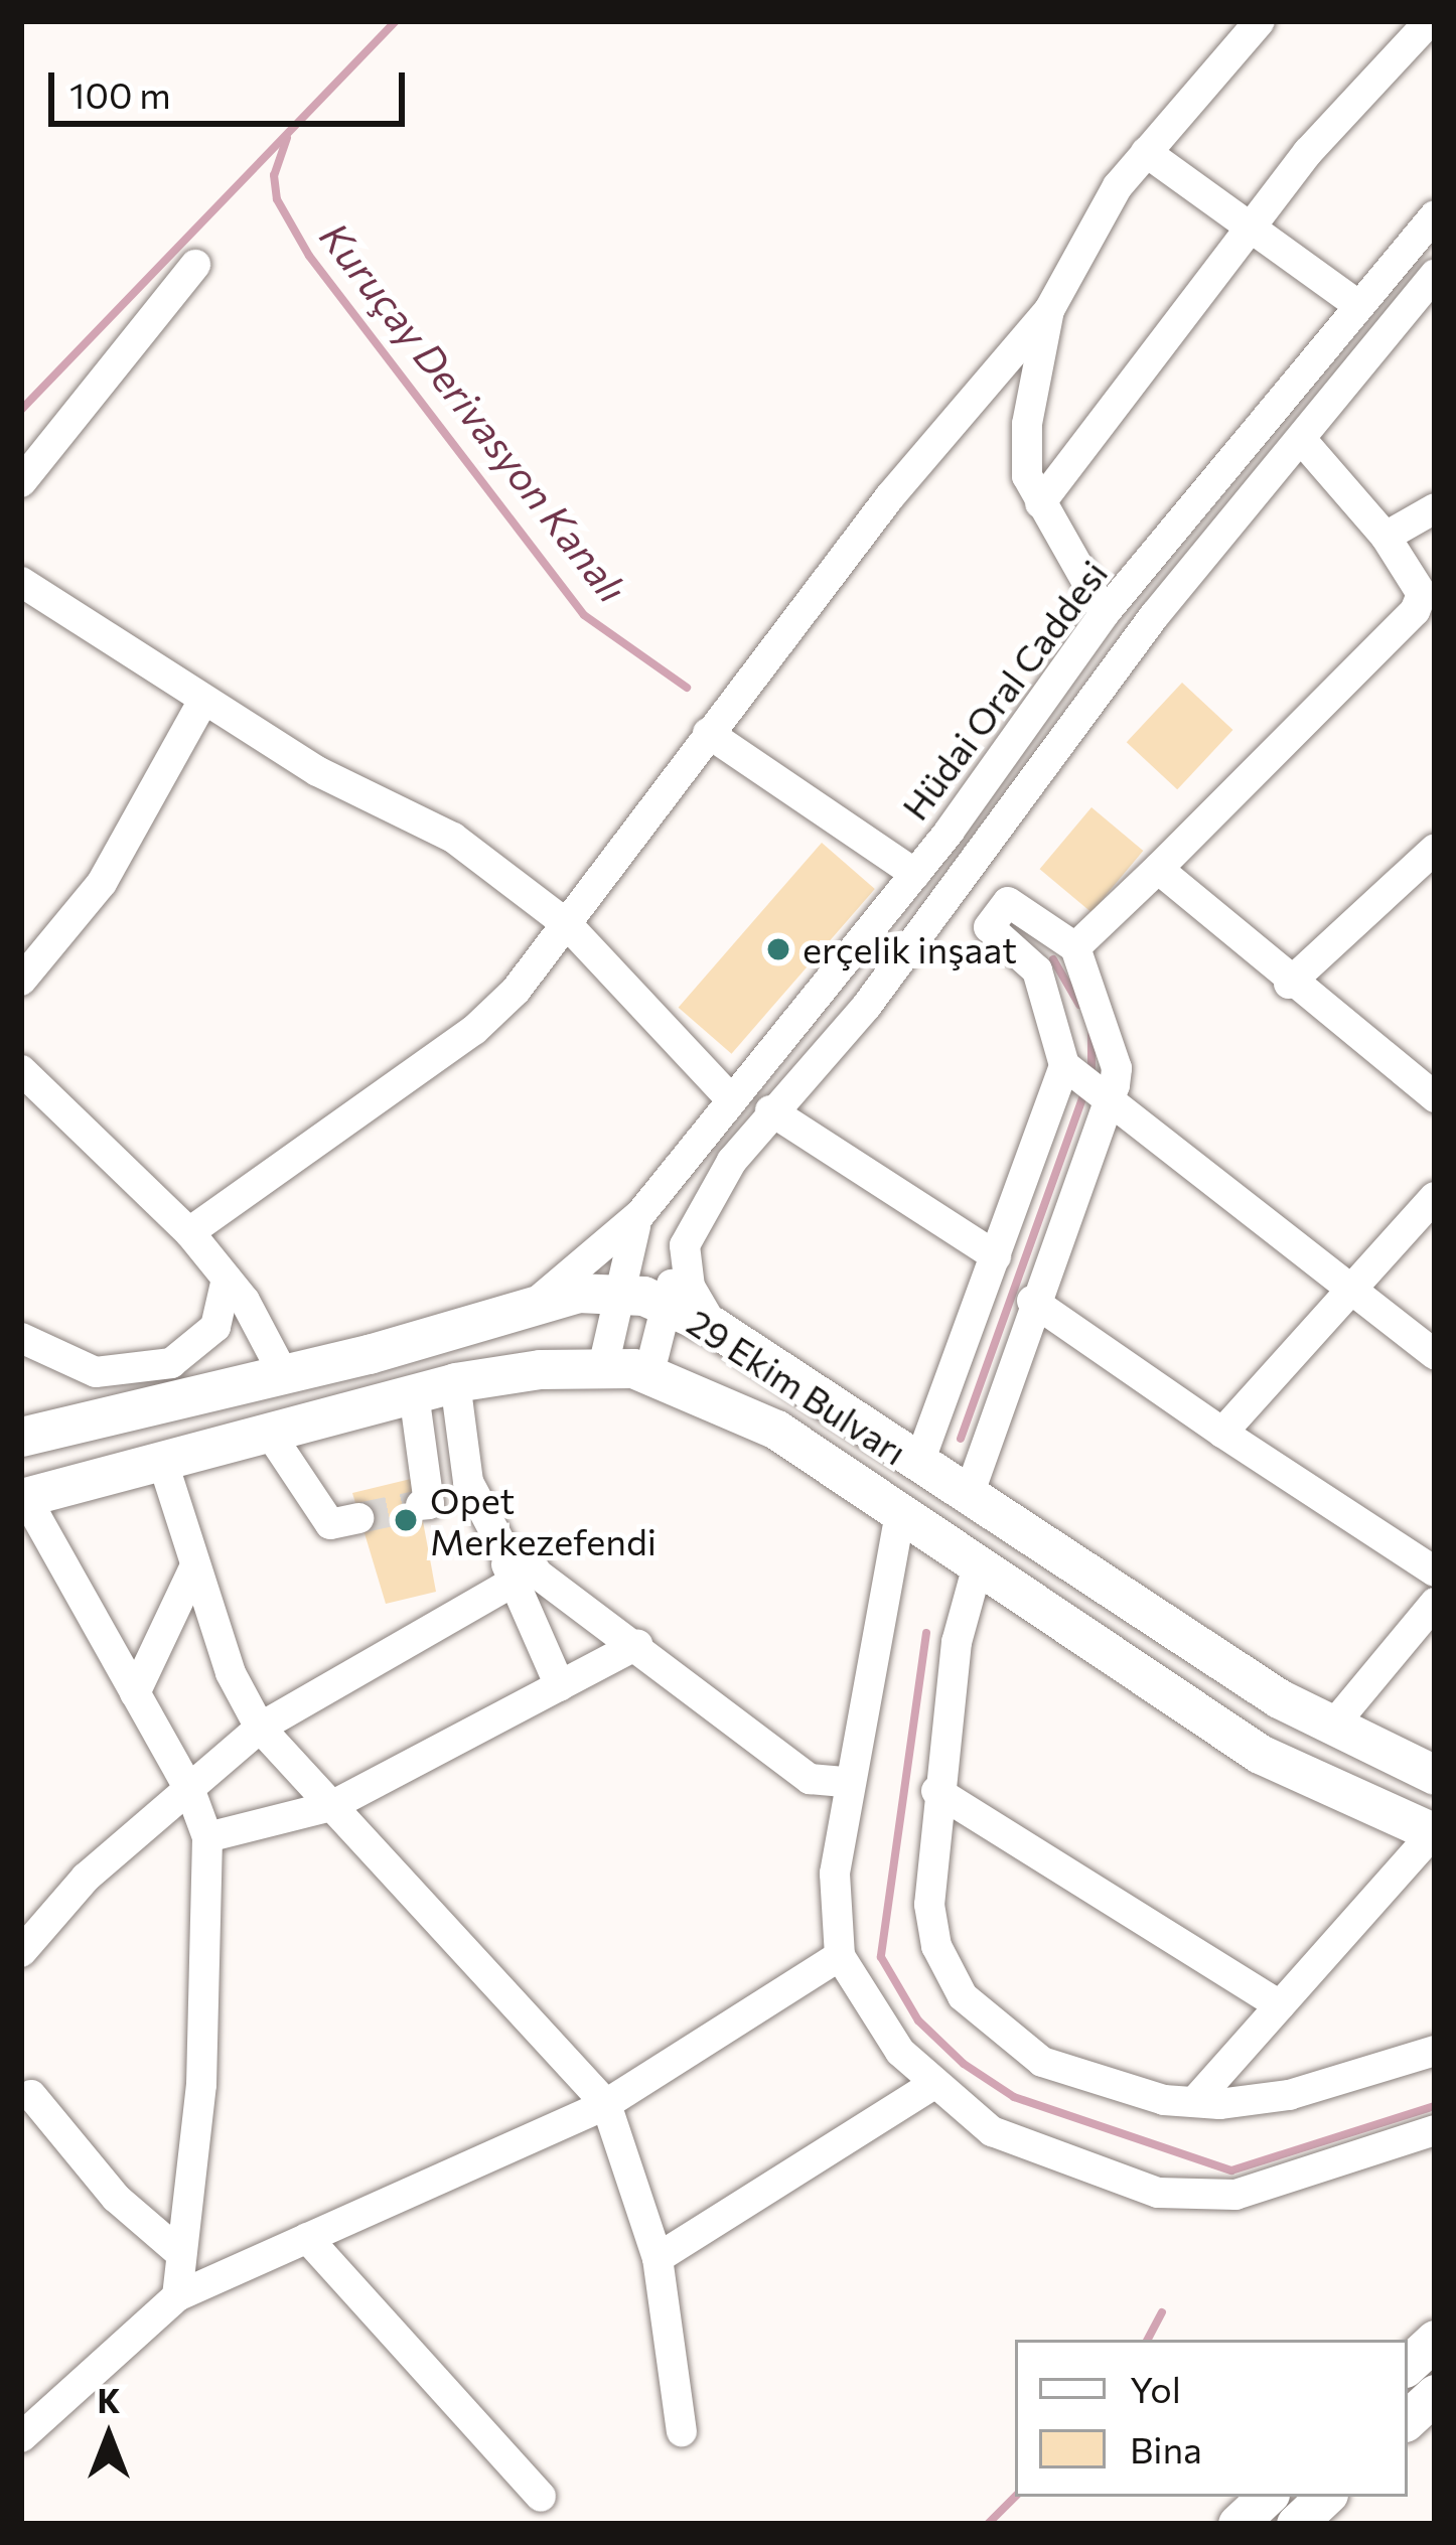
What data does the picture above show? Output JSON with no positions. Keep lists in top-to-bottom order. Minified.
{"streets":{"main road":["29 Ekim Bulvarı"],"street":["Hüdai Oral Caddesi"]},"crossings":[["Hüdai Oral Caddesi","29 Ekim Bulvarı"]],"water":["Kuruçay Derivasyon Kanalı"],"places":["erçelik inşaat","Opet Merkezefendi"],"legend":["Yol","Bina"],"scale_bar":"100 m","north":"top"}
